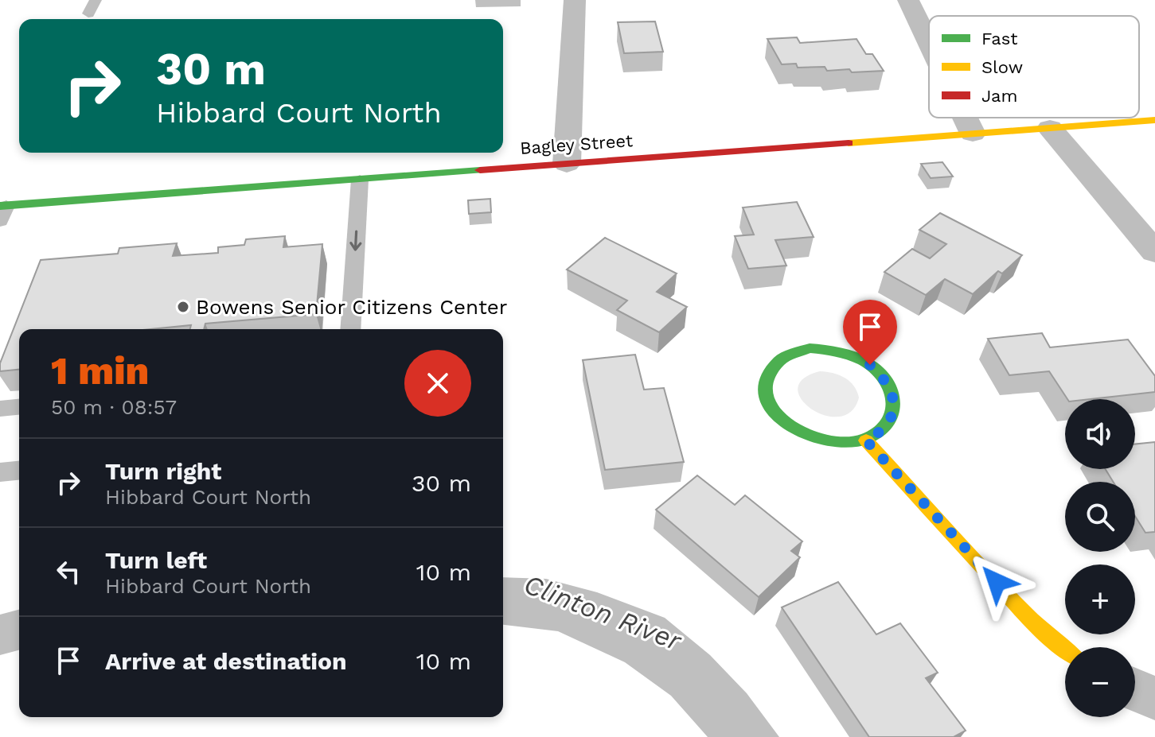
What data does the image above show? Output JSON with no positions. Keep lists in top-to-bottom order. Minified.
{"streets":{"street":["Bagley Street"]},"water":["Clinton River"],"places":["Bowens Senior Citizens Center"],"legend":["Fast","Slow","Jam"],"page":{"turn":["30 m","Hibbard Court North"],"heading":["1 min","50 m · 08:57"],"map_buttons":["+","−"],"list":[{"name":"Turn right","note":"Hibbard Court North","value":"30 m"},{"name":"Turn left","note":"Hibbard Court North","value":"10 m"},{"name":"Arrive at destination","value":"10 m"}]}}
